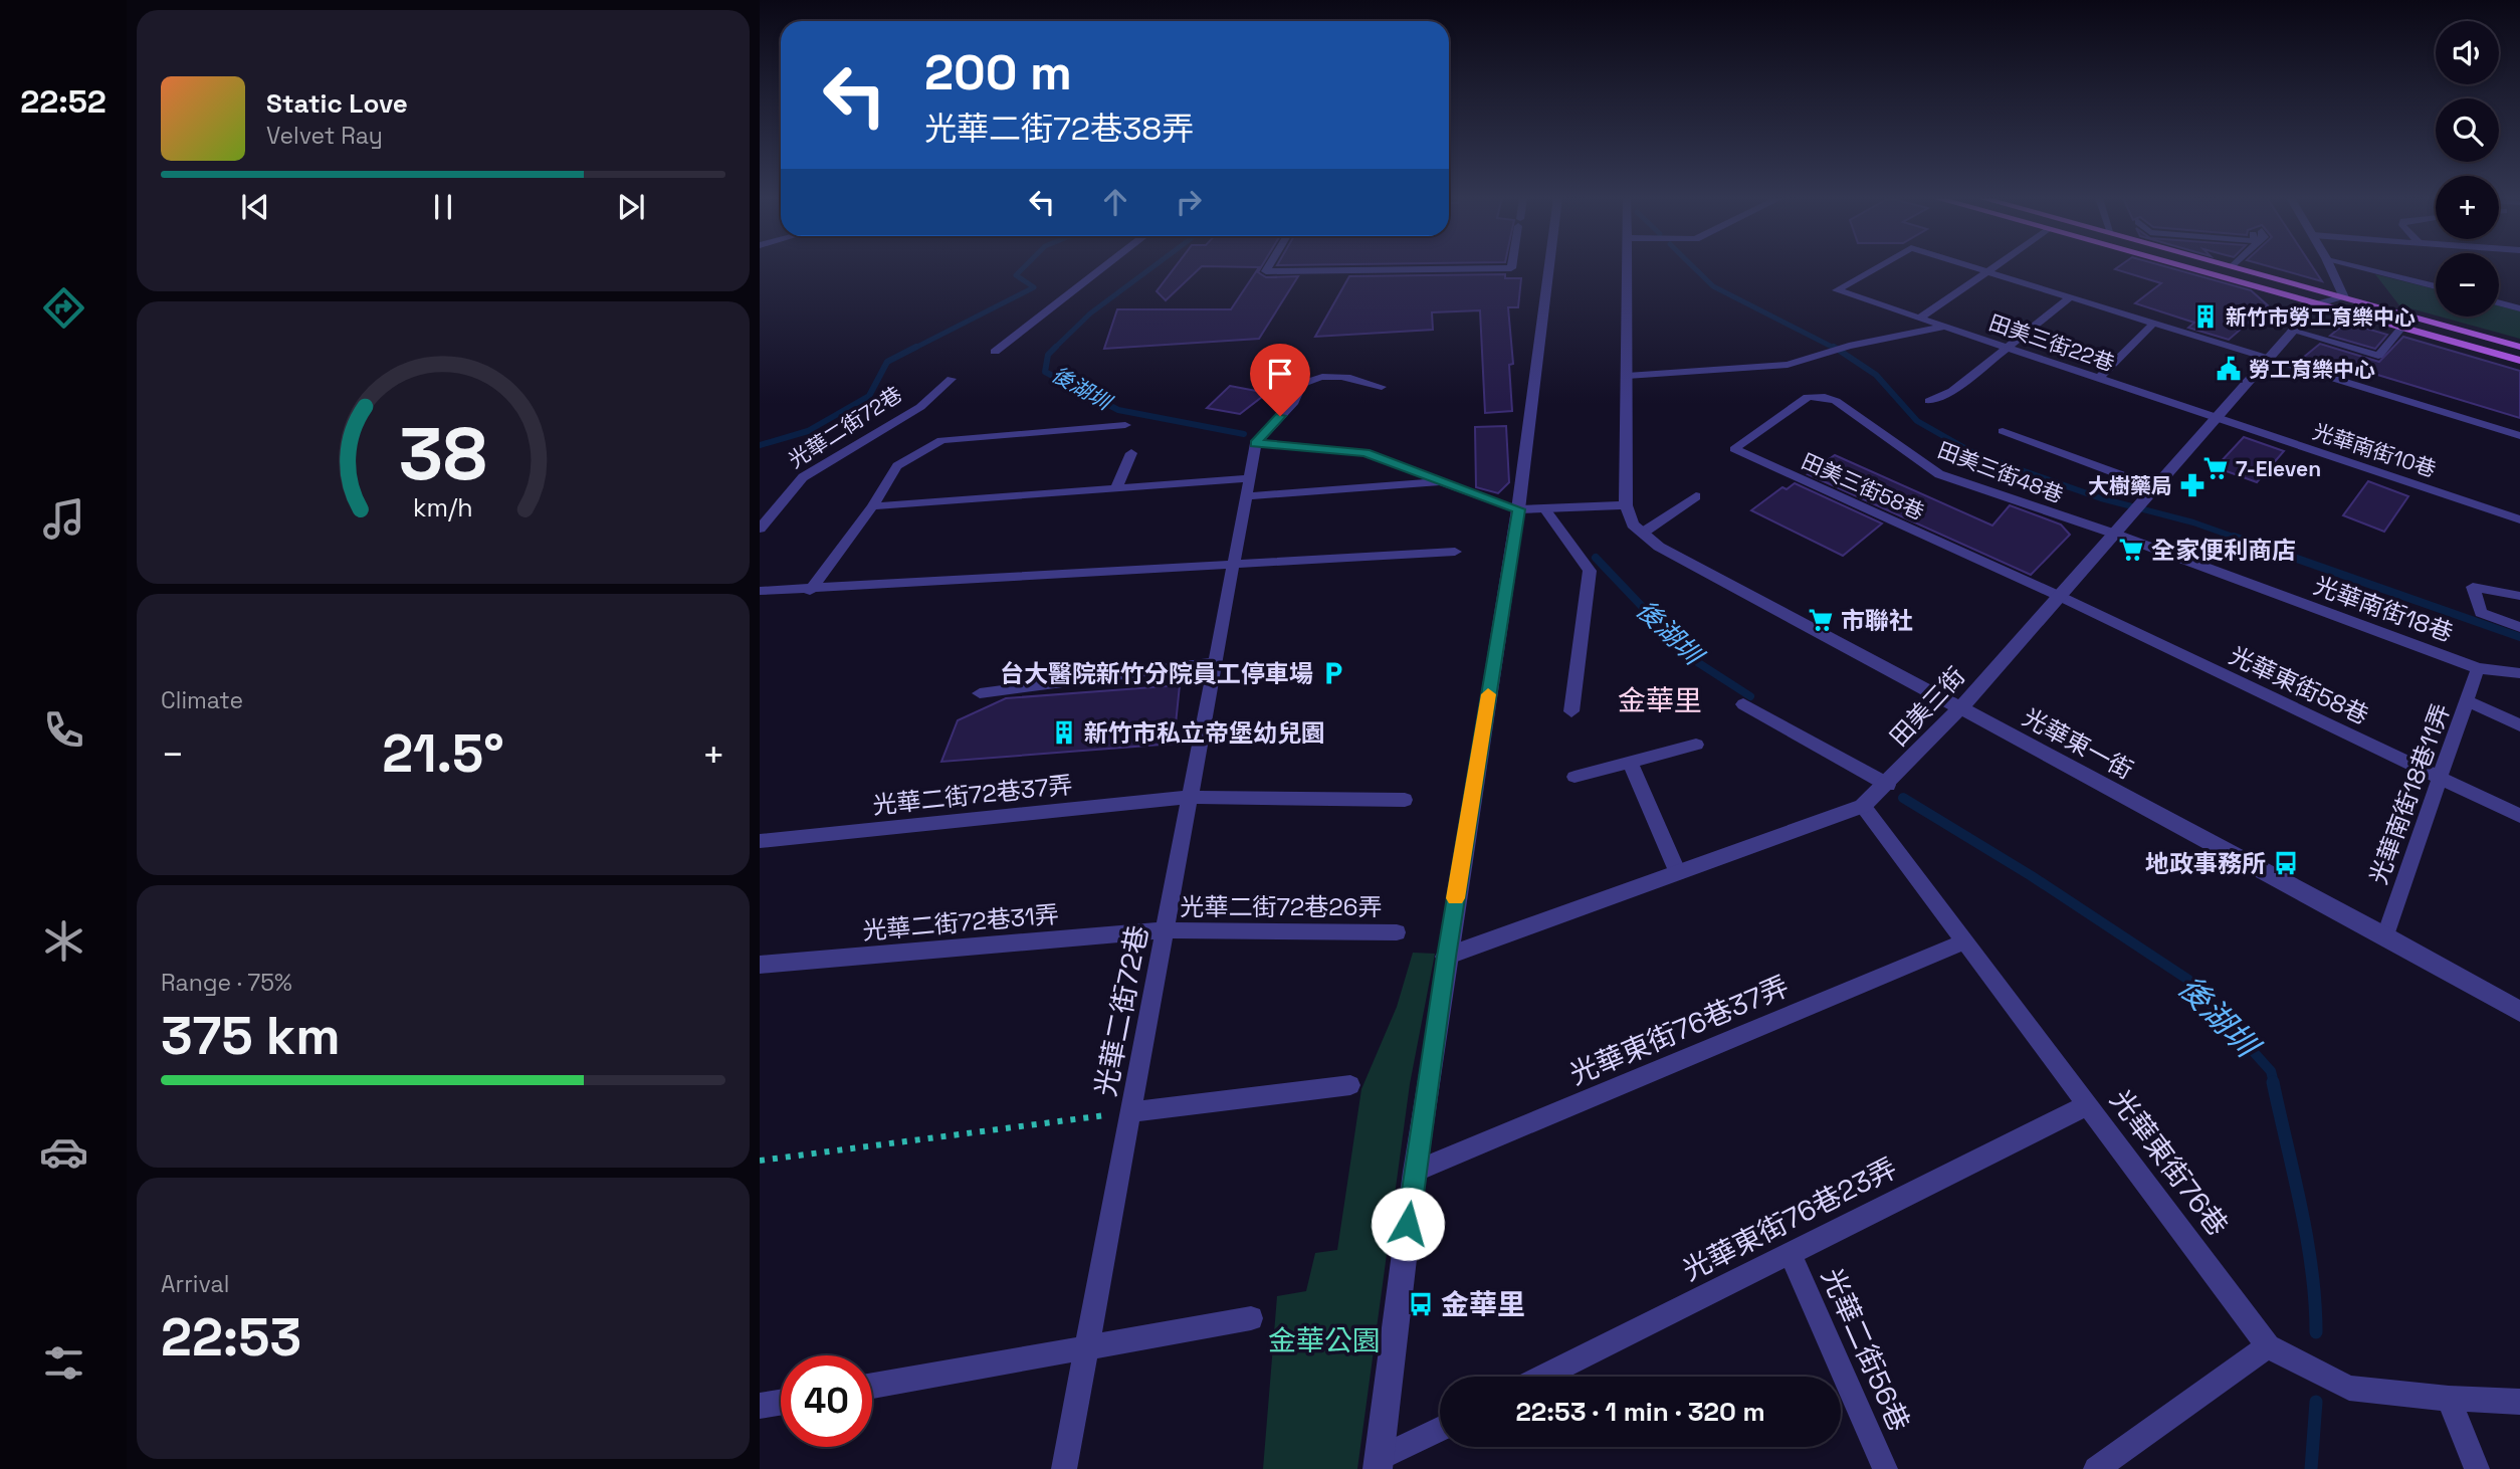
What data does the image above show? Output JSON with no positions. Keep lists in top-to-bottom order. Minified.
{"streets":{"street":["田美三街","光華東一街"],"lane":["田美三街22巷","光華二街72巷","光華南街10巷","田美三街48巷","田美三街58巷","光華南街18巷","光華東街58巷","光華南街18巷11弄","光華二街72巷37弄","光華二街72巷26弄","光華二街72巷31弄","光華東街76巷37弄","光華東街76巷","光華東街76巷23弄","光華二街56巷"]},"crossings":[["田美三街22巷","光華南街10巷"],["田美三街22巷","田美三街"],["光華二街72巷","光華二街72巷37弄"],["光華二街72巷","光華二街72巷26弄"],["光華二街72巷","光華二街72巷31弄"],["光華南街10巷","田美三街"],["田美三街48巷","田美三街58巷"],["田美三街48巷","光華南街18巷"],["田美三街48巷","田美三街"],["田美三街58巷","光華東街58巷"],["田美三街58巷","田美三街"],["光華南街18巷","田美三街"],["光華南街18巷","光華南街18巷11弄"],["光華東街58巷","田美三街"],["光華東街58巷","光華南街18巷11弄"],["田美三街","光華東一街"],["田美三街","光華東街76巷"],["光華東一街","光華南街18巷11弄"],["光華二街72巷26弄","光華二街72巷31弄"],["光華東街76巷37弄","光華東街76巷"],["光華東街76巷","光華東街76巷23弄"],["光華東街76巷23弄","光華二街56巷"]],"districts":["金華里"],"water":["後湖圳"],"parks":["金華公園"],"places":{"building":["新竹市勞工育樂中心","新竹市私立帝堡幼兒園"],"public building":["勞工育樂中心"],"supermarket":["7-Eleven","全家便利商店","市聯社"],"pharmacy":["大樹藥局"],"parking":["台大醫院新竹分院員工停車場"],"bus stop":["地政事務所","金華里"]},"page":{"tabs":"22:52","map_buttons":["+","−"],"turn":["200 m","光華二街72巷38弄"],"song":["Static Love","Velvet Ray"],"tile":["Climate",["Range · 75%","375 km"],["Arrival","22:53"]],"heat":["−","21.5°","+"],"limit":"40","trip":"22:53 · 1 min · 320 m","gauge":["38","km/h"]}}
